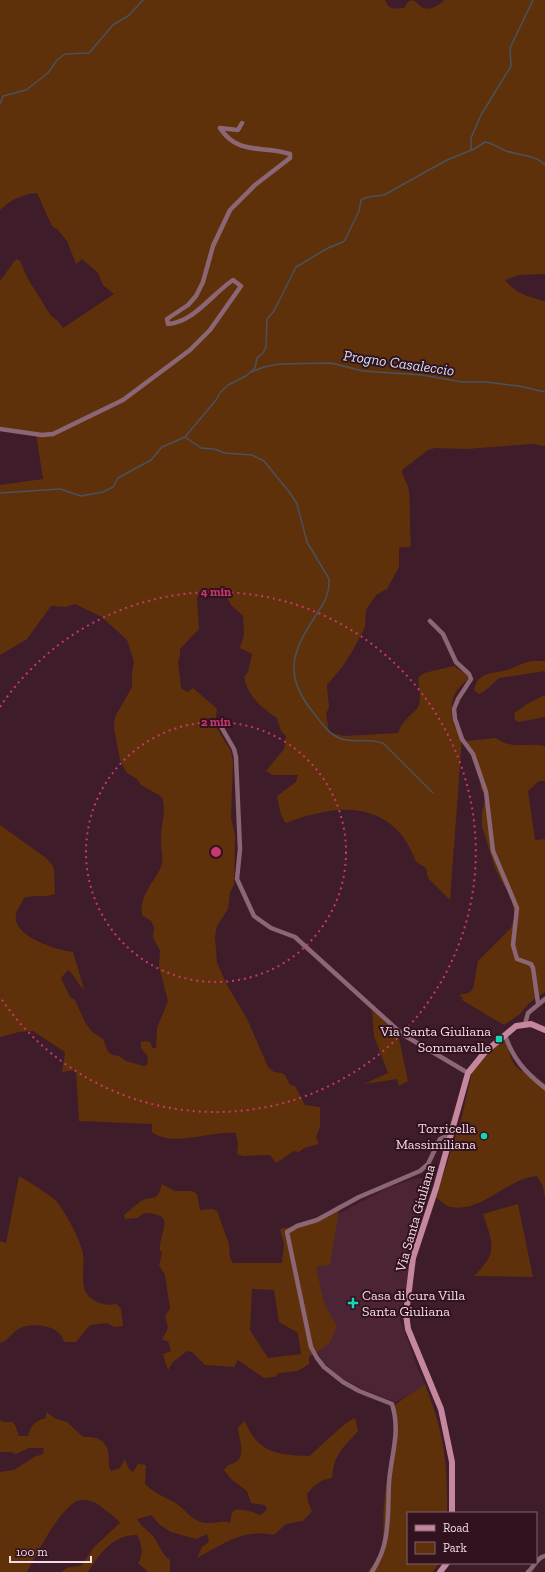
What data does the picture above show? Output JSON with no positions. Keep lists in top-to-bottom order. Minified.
{"streets":{"street":["Via Santa Giuliana"]},"water":["Progno Casaleccio"],"places":{"transit":["Via Santa Giuliana Sommavalle"],"other":["Torricella Massimiliana"],"health":["Casa di cura Villa Santa Giuliana"]},"legend":["Road","Park"],"scale_bar":"100 m","rings":["4 min","2 min"]}
